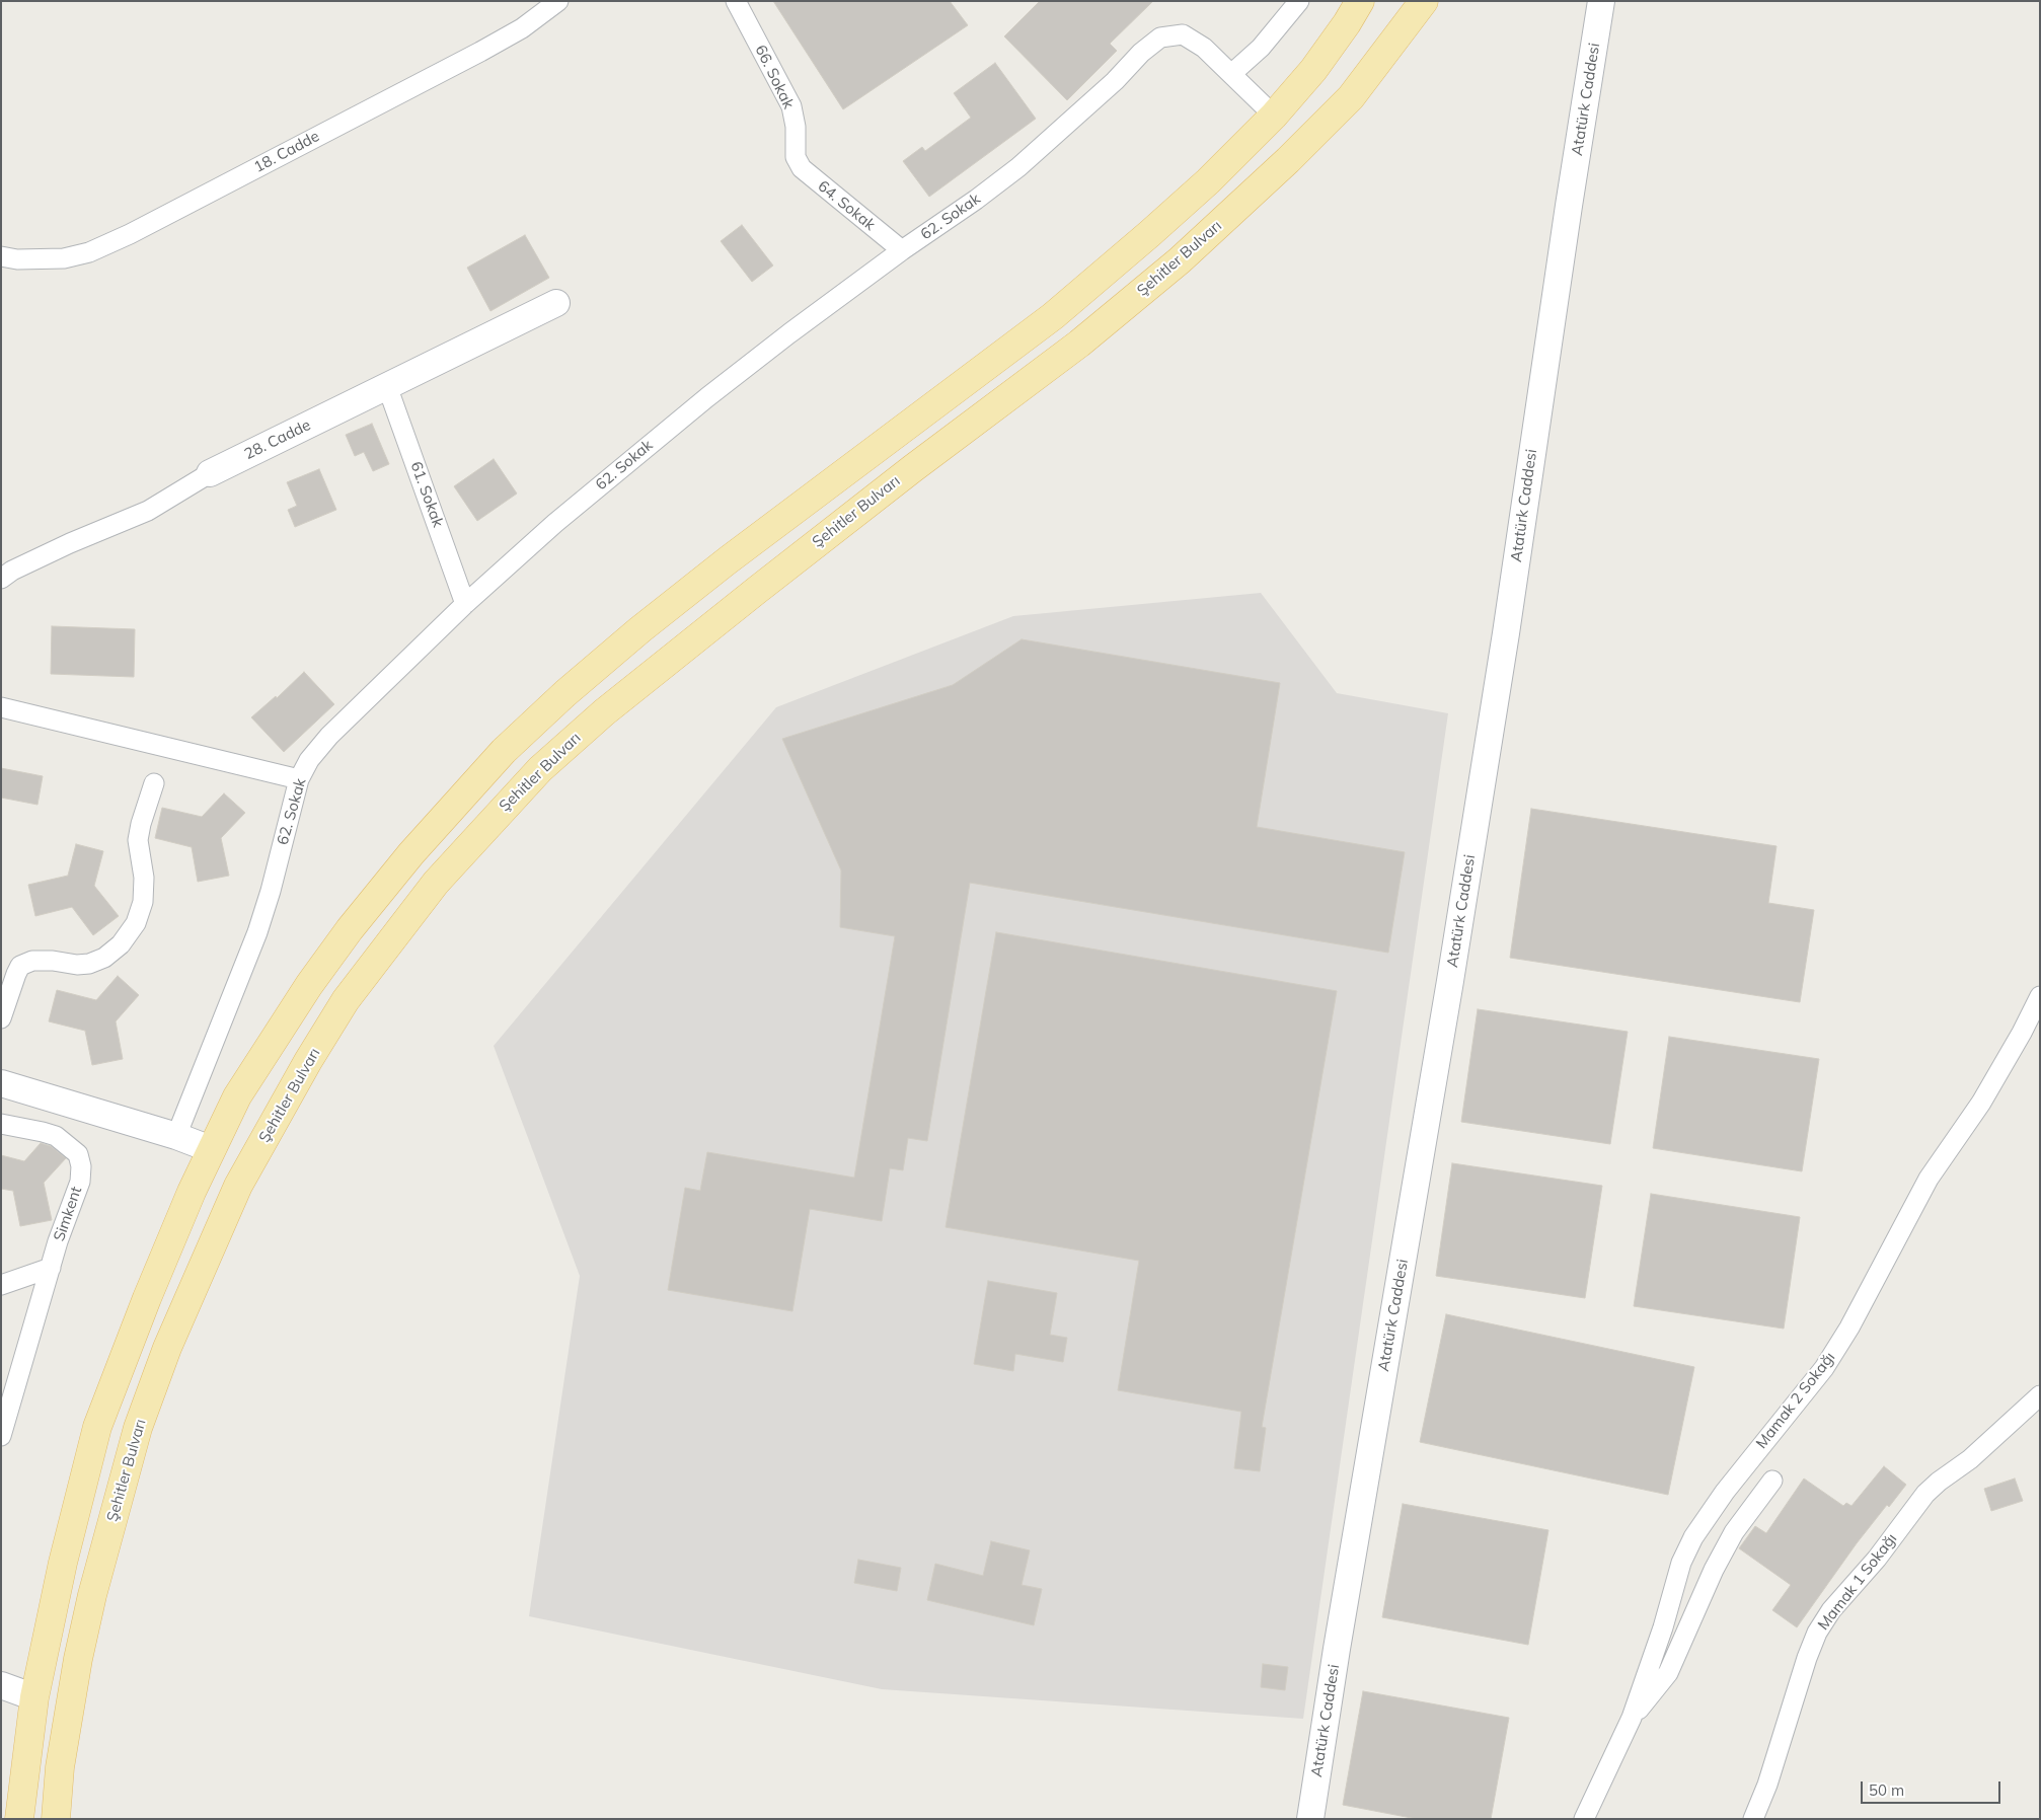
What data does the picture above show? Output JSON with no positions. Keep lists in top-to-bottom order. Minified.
{"streets":{"main road":["Atatürk Caddesi","Şehitler Bulvarı","28. Cadde"],"street":["66. Sokak","18. Cadde","64. Sokak","62. Sokak","61. Sokak","Simkent","Mamak 2 Sokağı","Mamak 1 Sokağı"]},"crossings":[["66. Sokak","64. Sokak"],["64. Sokak","62. Sokak"],["62. Sokak","61. Sokak"],["28. Cadde","61. Sokak"]],"scale_bar":"50 m"}
